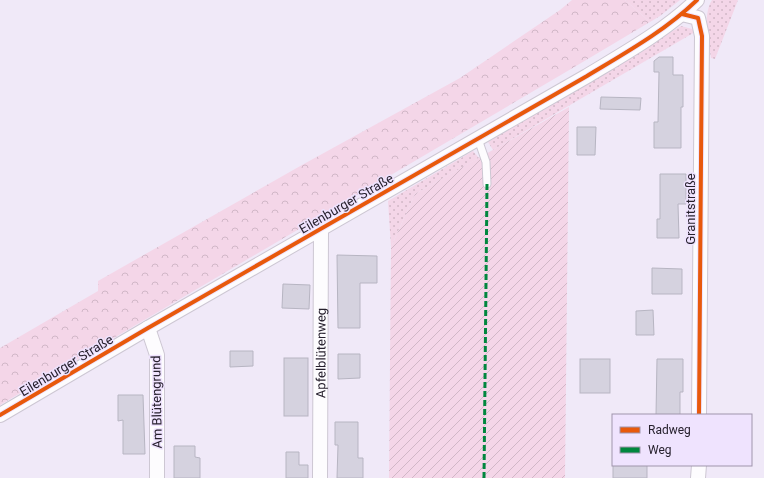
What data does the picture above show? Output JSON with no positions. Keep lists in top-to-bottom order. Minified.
{"streets":{"street":["Eilenburger Straße","Granitstraße","Apfelblütenweg","Am Blütengrund"]},"crossings":[["Eilenburger Straße","Granitstraße"],["Eilenburger Straße","Apfelblütenweg"],["Eilenburger Straße","Am Blütengrund"]],"legend":["Radweg","Weg"]}
